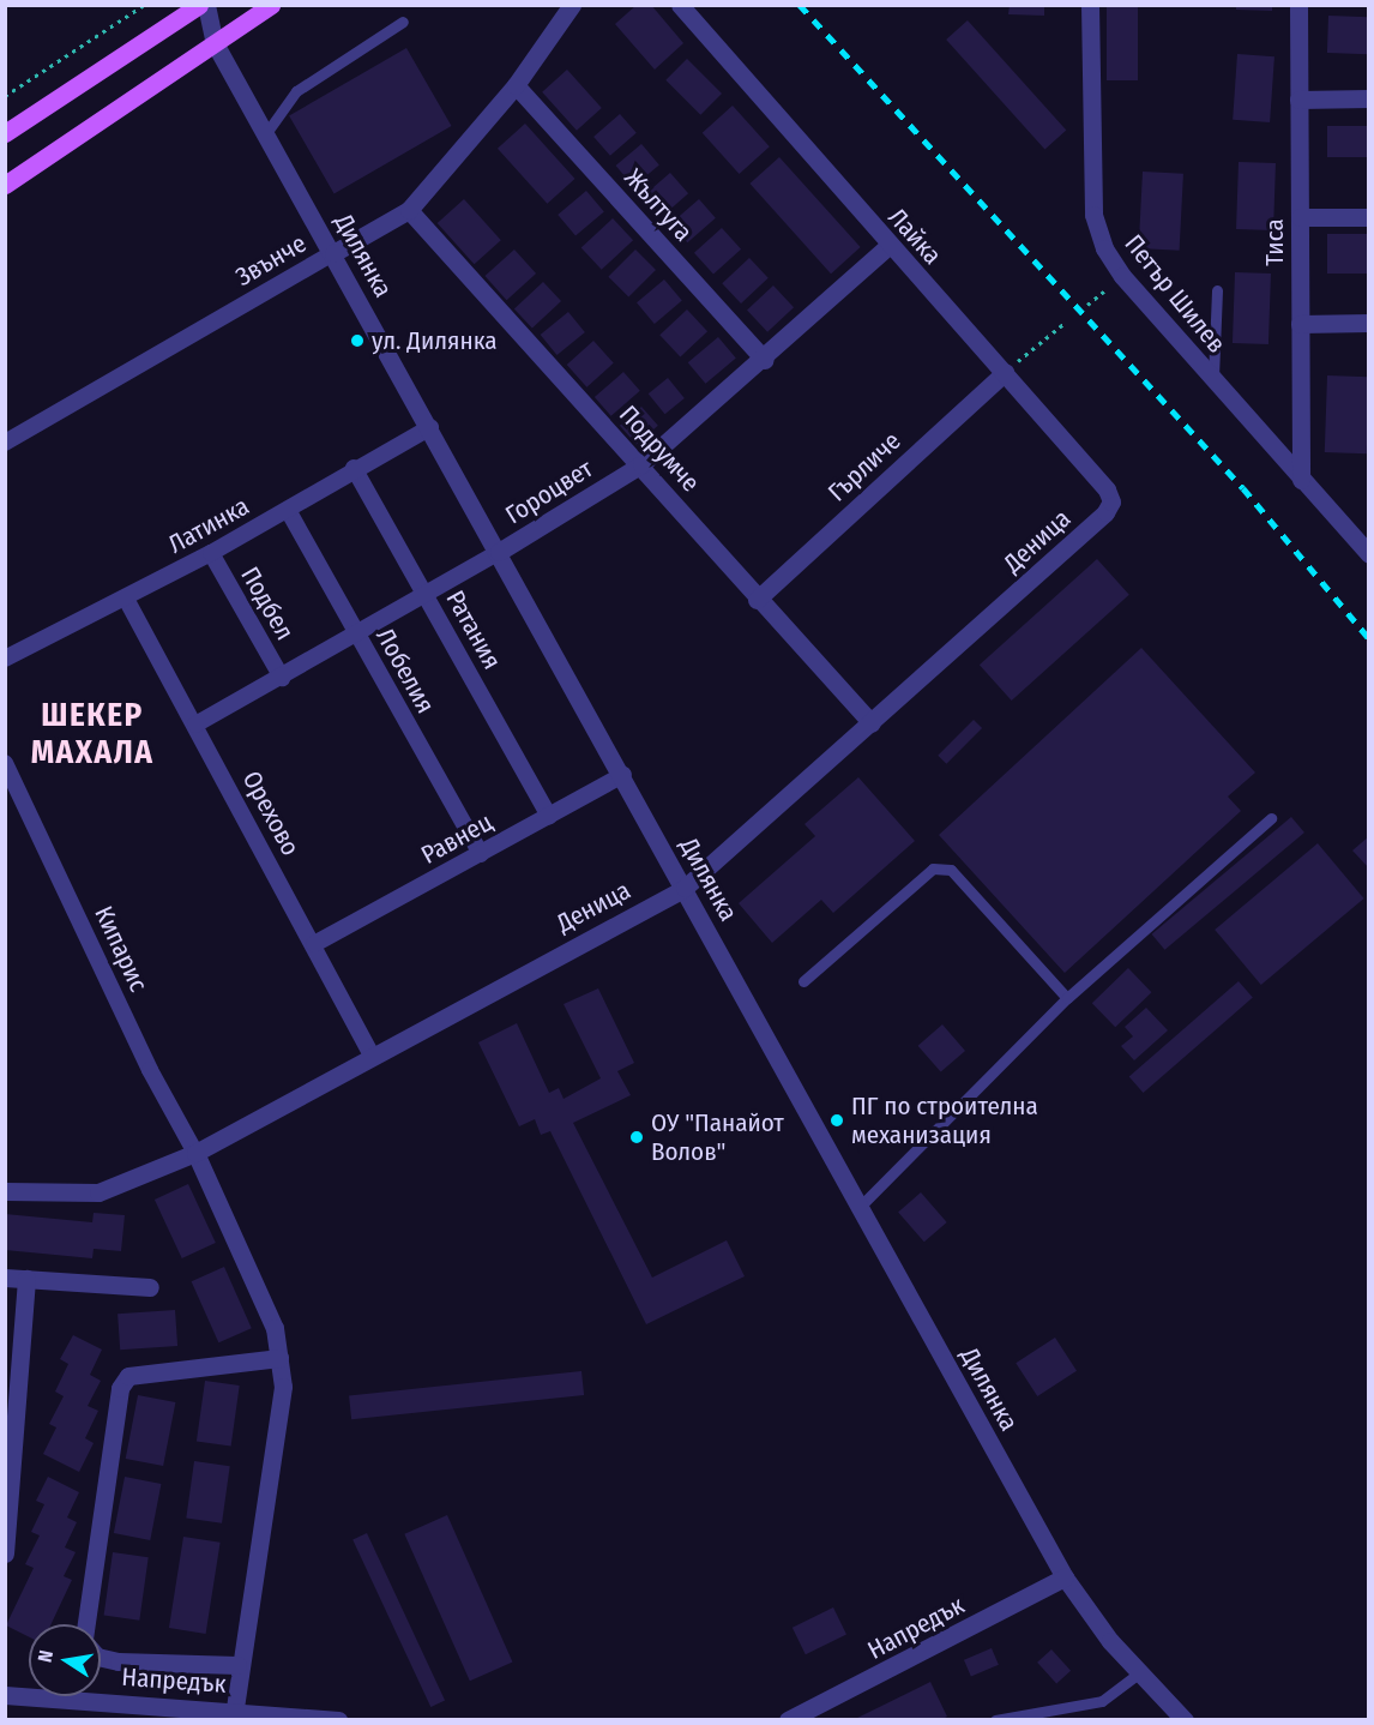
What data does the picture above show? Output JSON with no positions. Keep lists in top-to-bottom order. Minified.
{"streets":{"street":["Жълтуга","Лайка","Тиса","Дилянка","Звънче","Петър Шилев","Подрумче","Гърличе","Гороцвет","Латинка","Деница","Подбел","Ратания","Лобелия","Орехово","Равнец","Кипарис","Напредък"]},"crossings":[["Жълтуга","Звънче"],["Жълтуга","Гороцвет"],["Лайка","Гърличе"],["Лайка","Гороцвет"],["Лайка","Деница"],["Тиса","Петър Шилев"],["Дилянка","Звънче"],["Дилянка","Гороцвет"],["Дилянка","Латинка"],["Дилянка","Деница"],["Дилянка","Равнец"],["Дилянка","Напредък"],["Звънче","Подрумче"],["Подрумче","Гърличе"],["Подрумче","Гороцвет"],["Подрумче","Деница"],["Гороцвет","Подбел"],["Гороцвет","Ратания"],["Гороцвет","Лобелия"],["Гороцвет","Орехово"],["Латинка","Подбел"],["Латинка","Ратания"],["Латинка","Лобелия"],["Латинка","Орехово"],["Деница","Орехово"],["Деница","Кипарис"],["Ратания","Равнец"],["Лобелия","Равнец"],["Орехово","Равнец"]],"districts":["ШЕКЕР МАХАЛА"],"places":["ул. Дилянка","ПГ по строителна механизация","ОУ \"Панайот Волов\""],"north":"left"}
